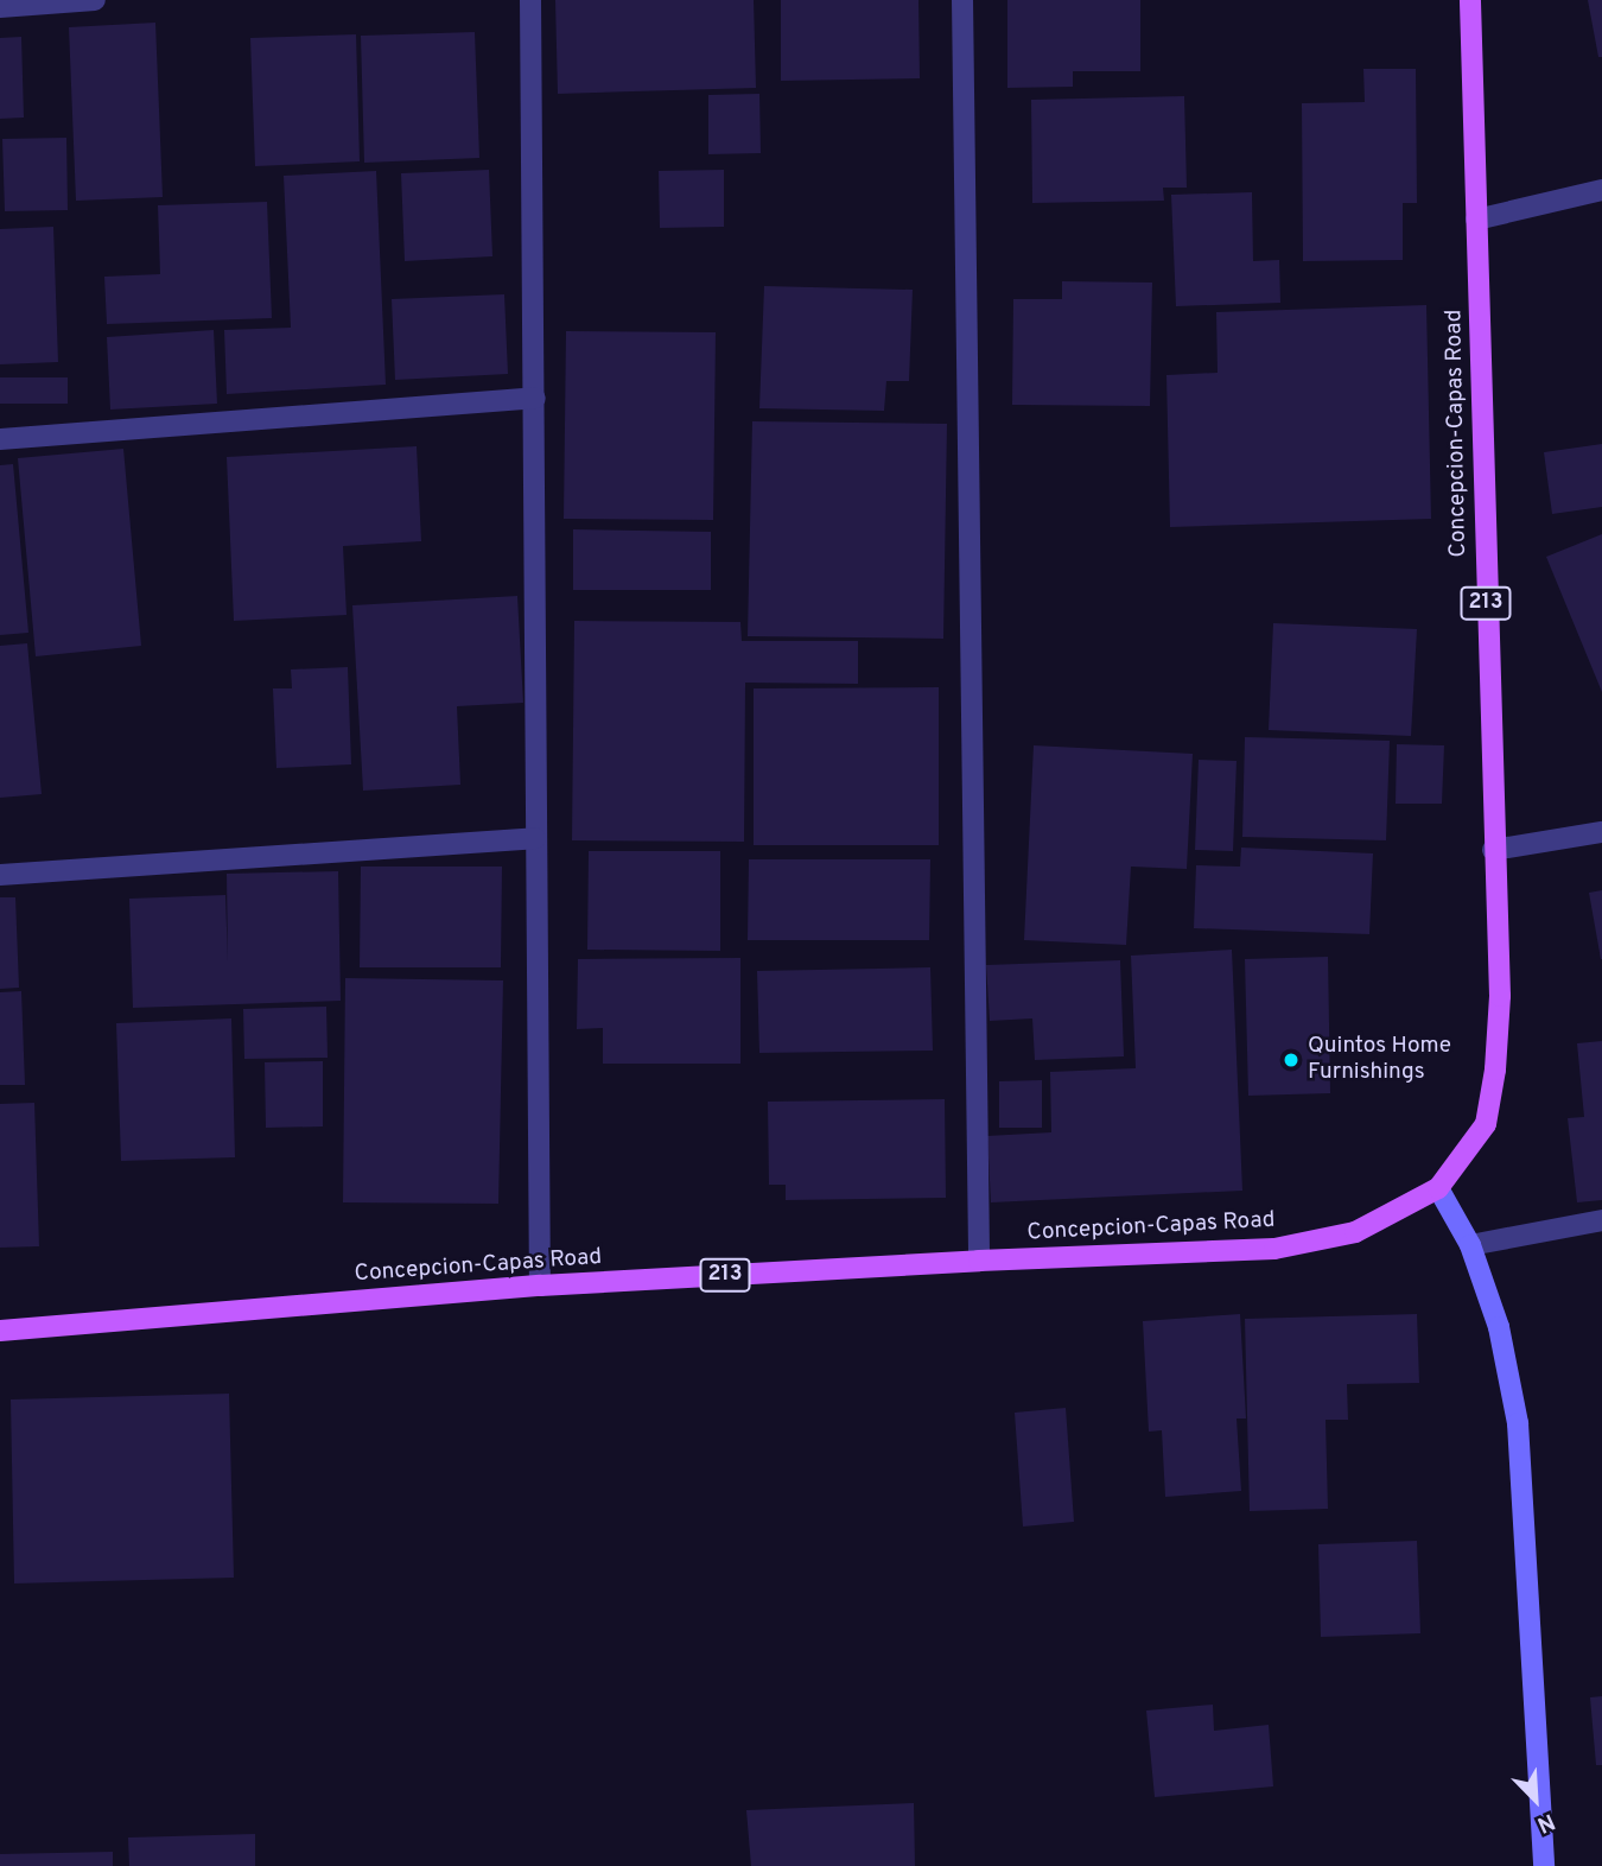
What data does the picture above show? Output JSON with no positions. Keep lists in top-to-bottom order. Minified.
{"streets":{"main road":["Concepcion-Capas Road","213"]},"places":["Quintos Home Furnishings"],"north":"bottom right"}
